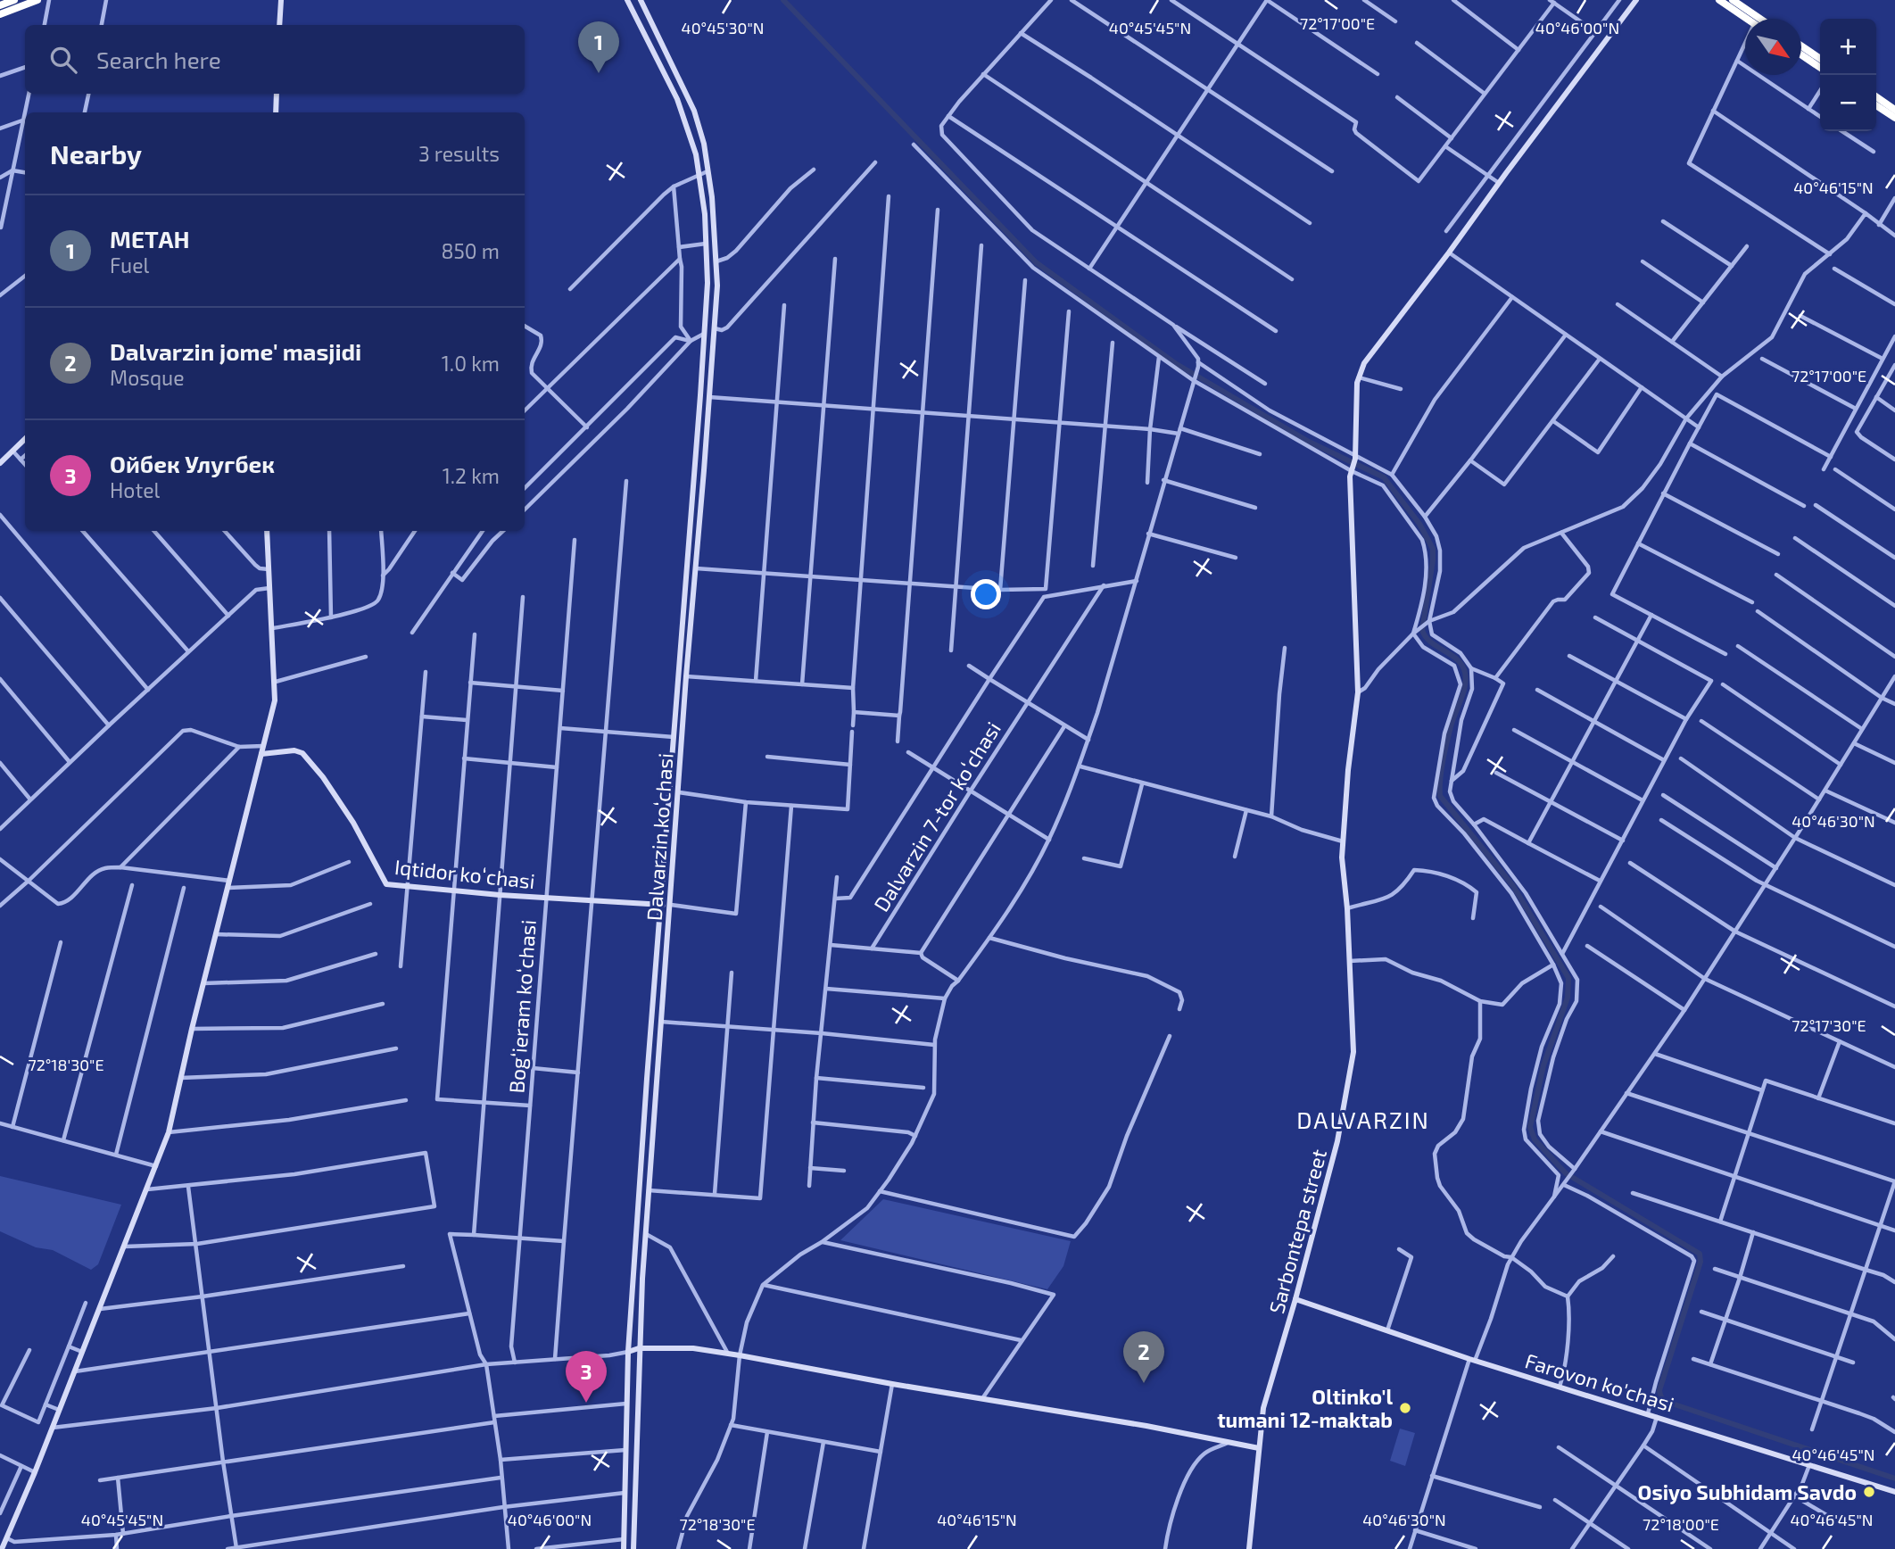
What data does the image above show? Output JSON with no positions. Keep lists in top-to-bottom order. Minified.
{"streets":{"street":["Dalvarzin 7-tor koʻchasi","Dalvarzin koʻchasi","Iqtidor koʻchasi","Bogʻieram koʻchasi","Sarbontepa street","Farovon ko'chasi"]},"crossings":[["Dalvarzin koʻchasi","Iqtidor koʻchasi"],["Iqtidor koʻchasi","Bogʻieram koʻchasi"],["Sarbontepa street","Farovon ko'chasi"]],"districts":["DALVARZIN"],"places":["Oltinko'l tumani 12-maktab","Osiyo Subhidam Savdo"],"north":"bottom right","page":{"map_buttons":["+","−"],"pins":["1","2","3"],"search":"Search here","heading":["Nearby","3 results"],"list":[{"mark":"1","name":"МЕТАН","note":"Fuel","value":"850 m"},{"mark":"2","name":"Dalvarzin jome' masjidi","note":"Mosque","value":"1.0 km"},{"mark":"3","name":"Ойбек Улугбек","note":"Hotel","value":"1.2 km"}]},"coordinates":["72°17'00\"E","40°45'30\"N","40°45'45\"N","40°46'00\"N","40°46'15\"N","40°46'30\"N","72°17'30\"E","72°18'30\"E","40°46'45\"N","72°18'00\"E"]}
